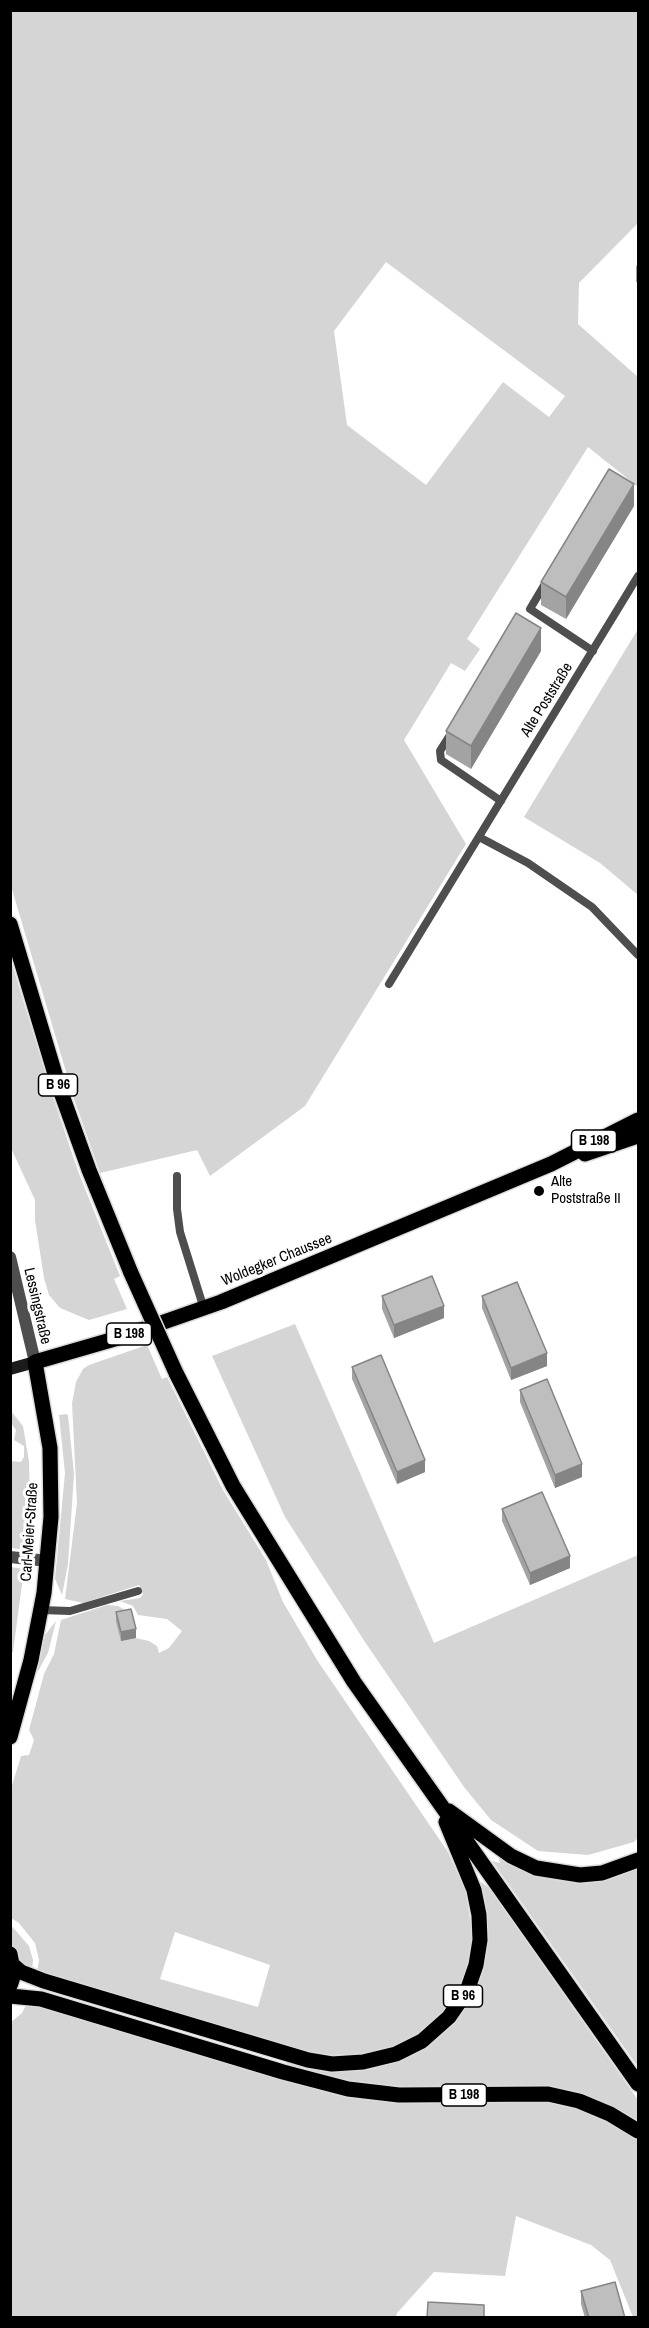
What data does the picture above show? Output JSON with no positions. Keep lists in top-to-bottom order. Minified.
{"streets":{"main road":["B 96","B 198","Woldegker Chaussee","Carl-Meier-Straße"],"street":["Lessingstraße"],"lane":["Alte Poststraße"]},"crossings":[["Woldegker Chaussee","Lessingstraße"],["Woldegker Chaussee","Carl-Meier-Straße"],["Lessingstraße","Carl-Meier-Straße"]],"places":["Alte Poststraße II"]}
